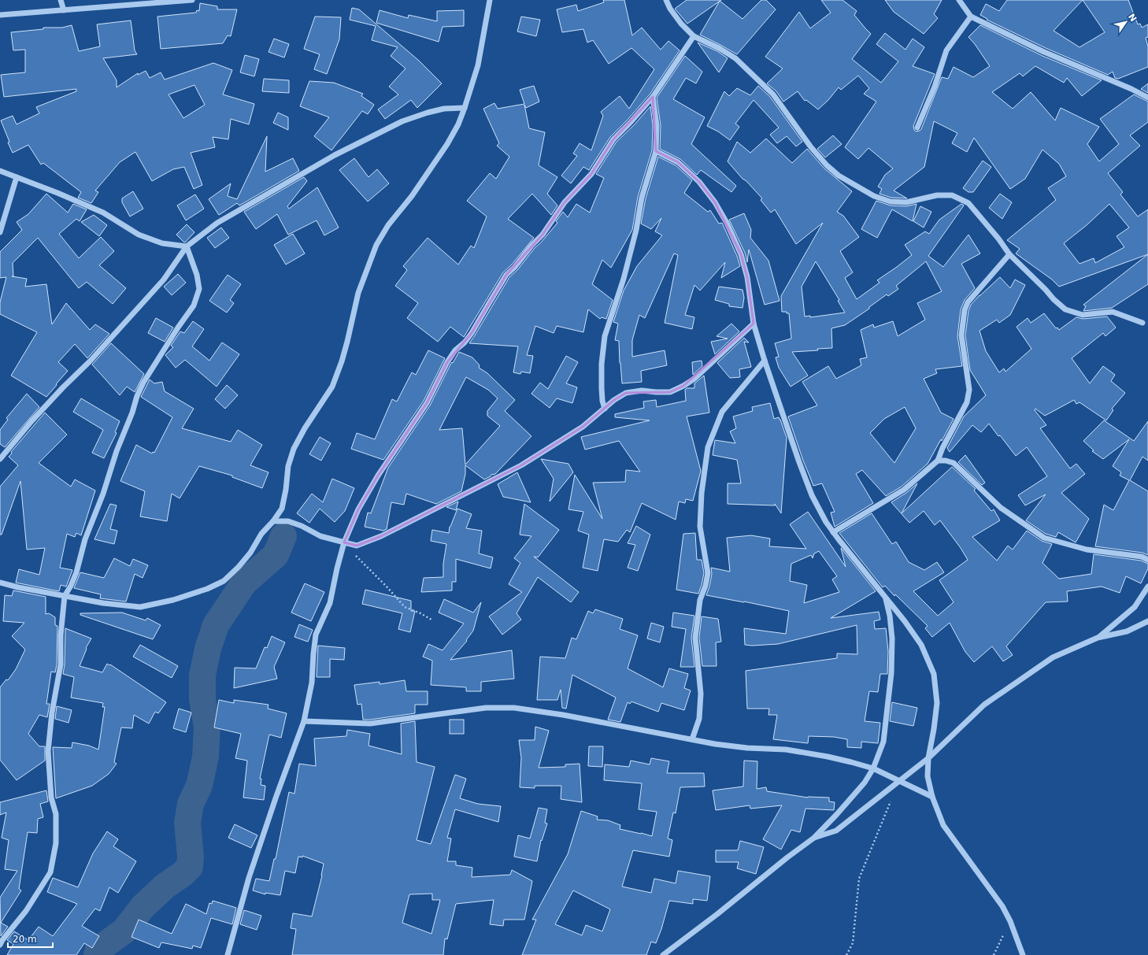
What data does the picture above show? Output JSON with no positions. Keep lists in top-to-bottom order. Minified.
{"scale_bar":"20 m","north":"top right"}
